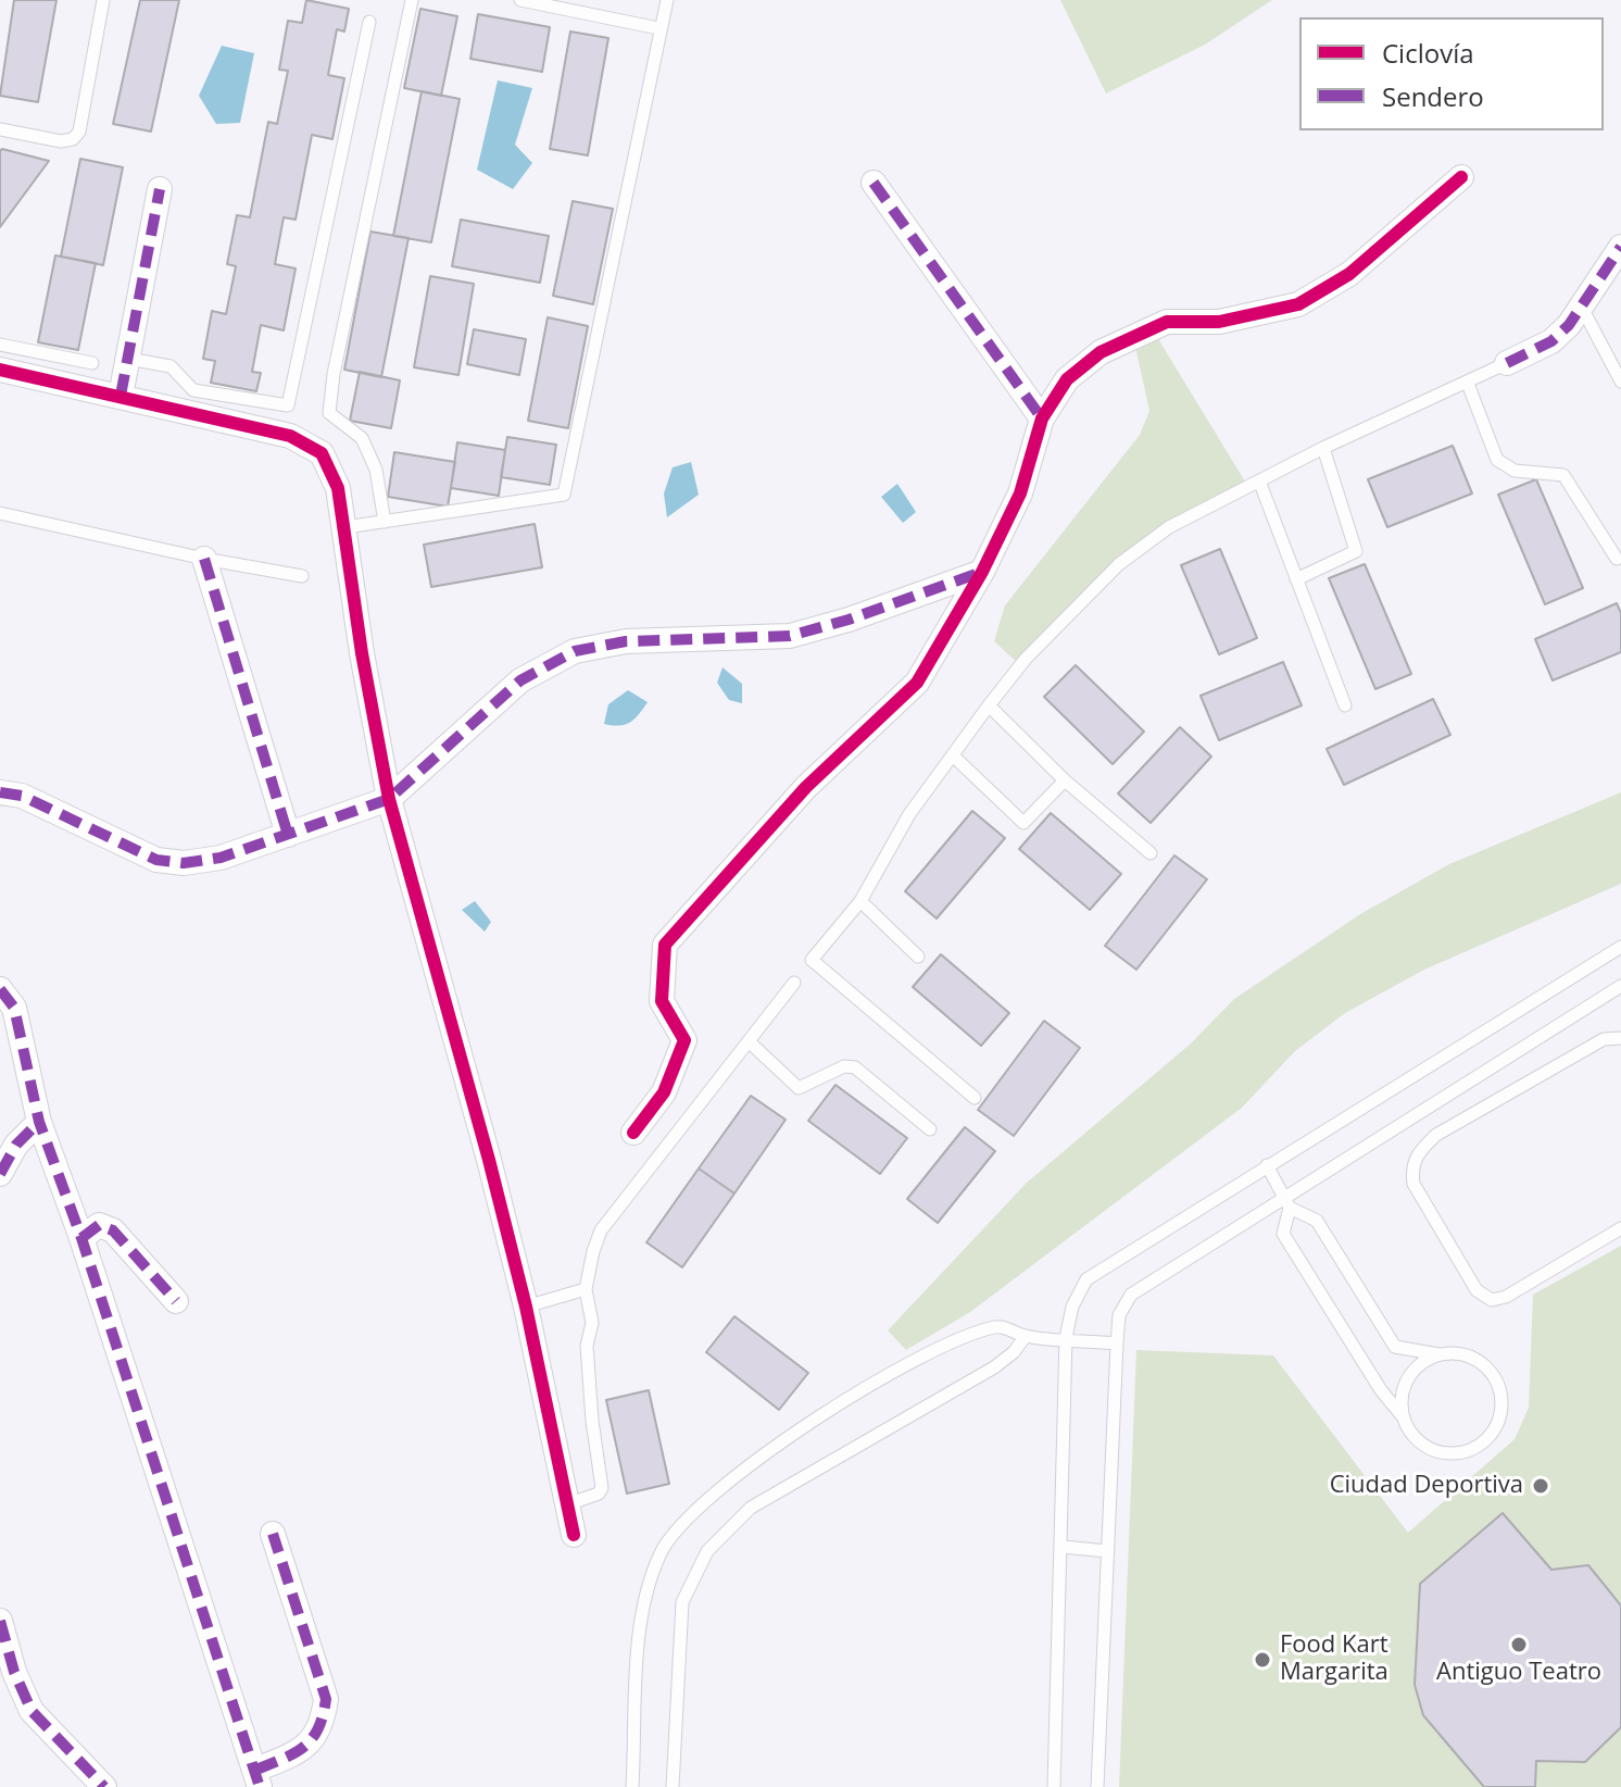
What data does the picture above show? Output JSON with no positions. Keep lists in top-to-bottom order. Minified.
{"places":["Ciudad Deportiva","Antiguo Teatro","Food Kart Margarita"],"legend":["Ciclovía","Sendero"]}
